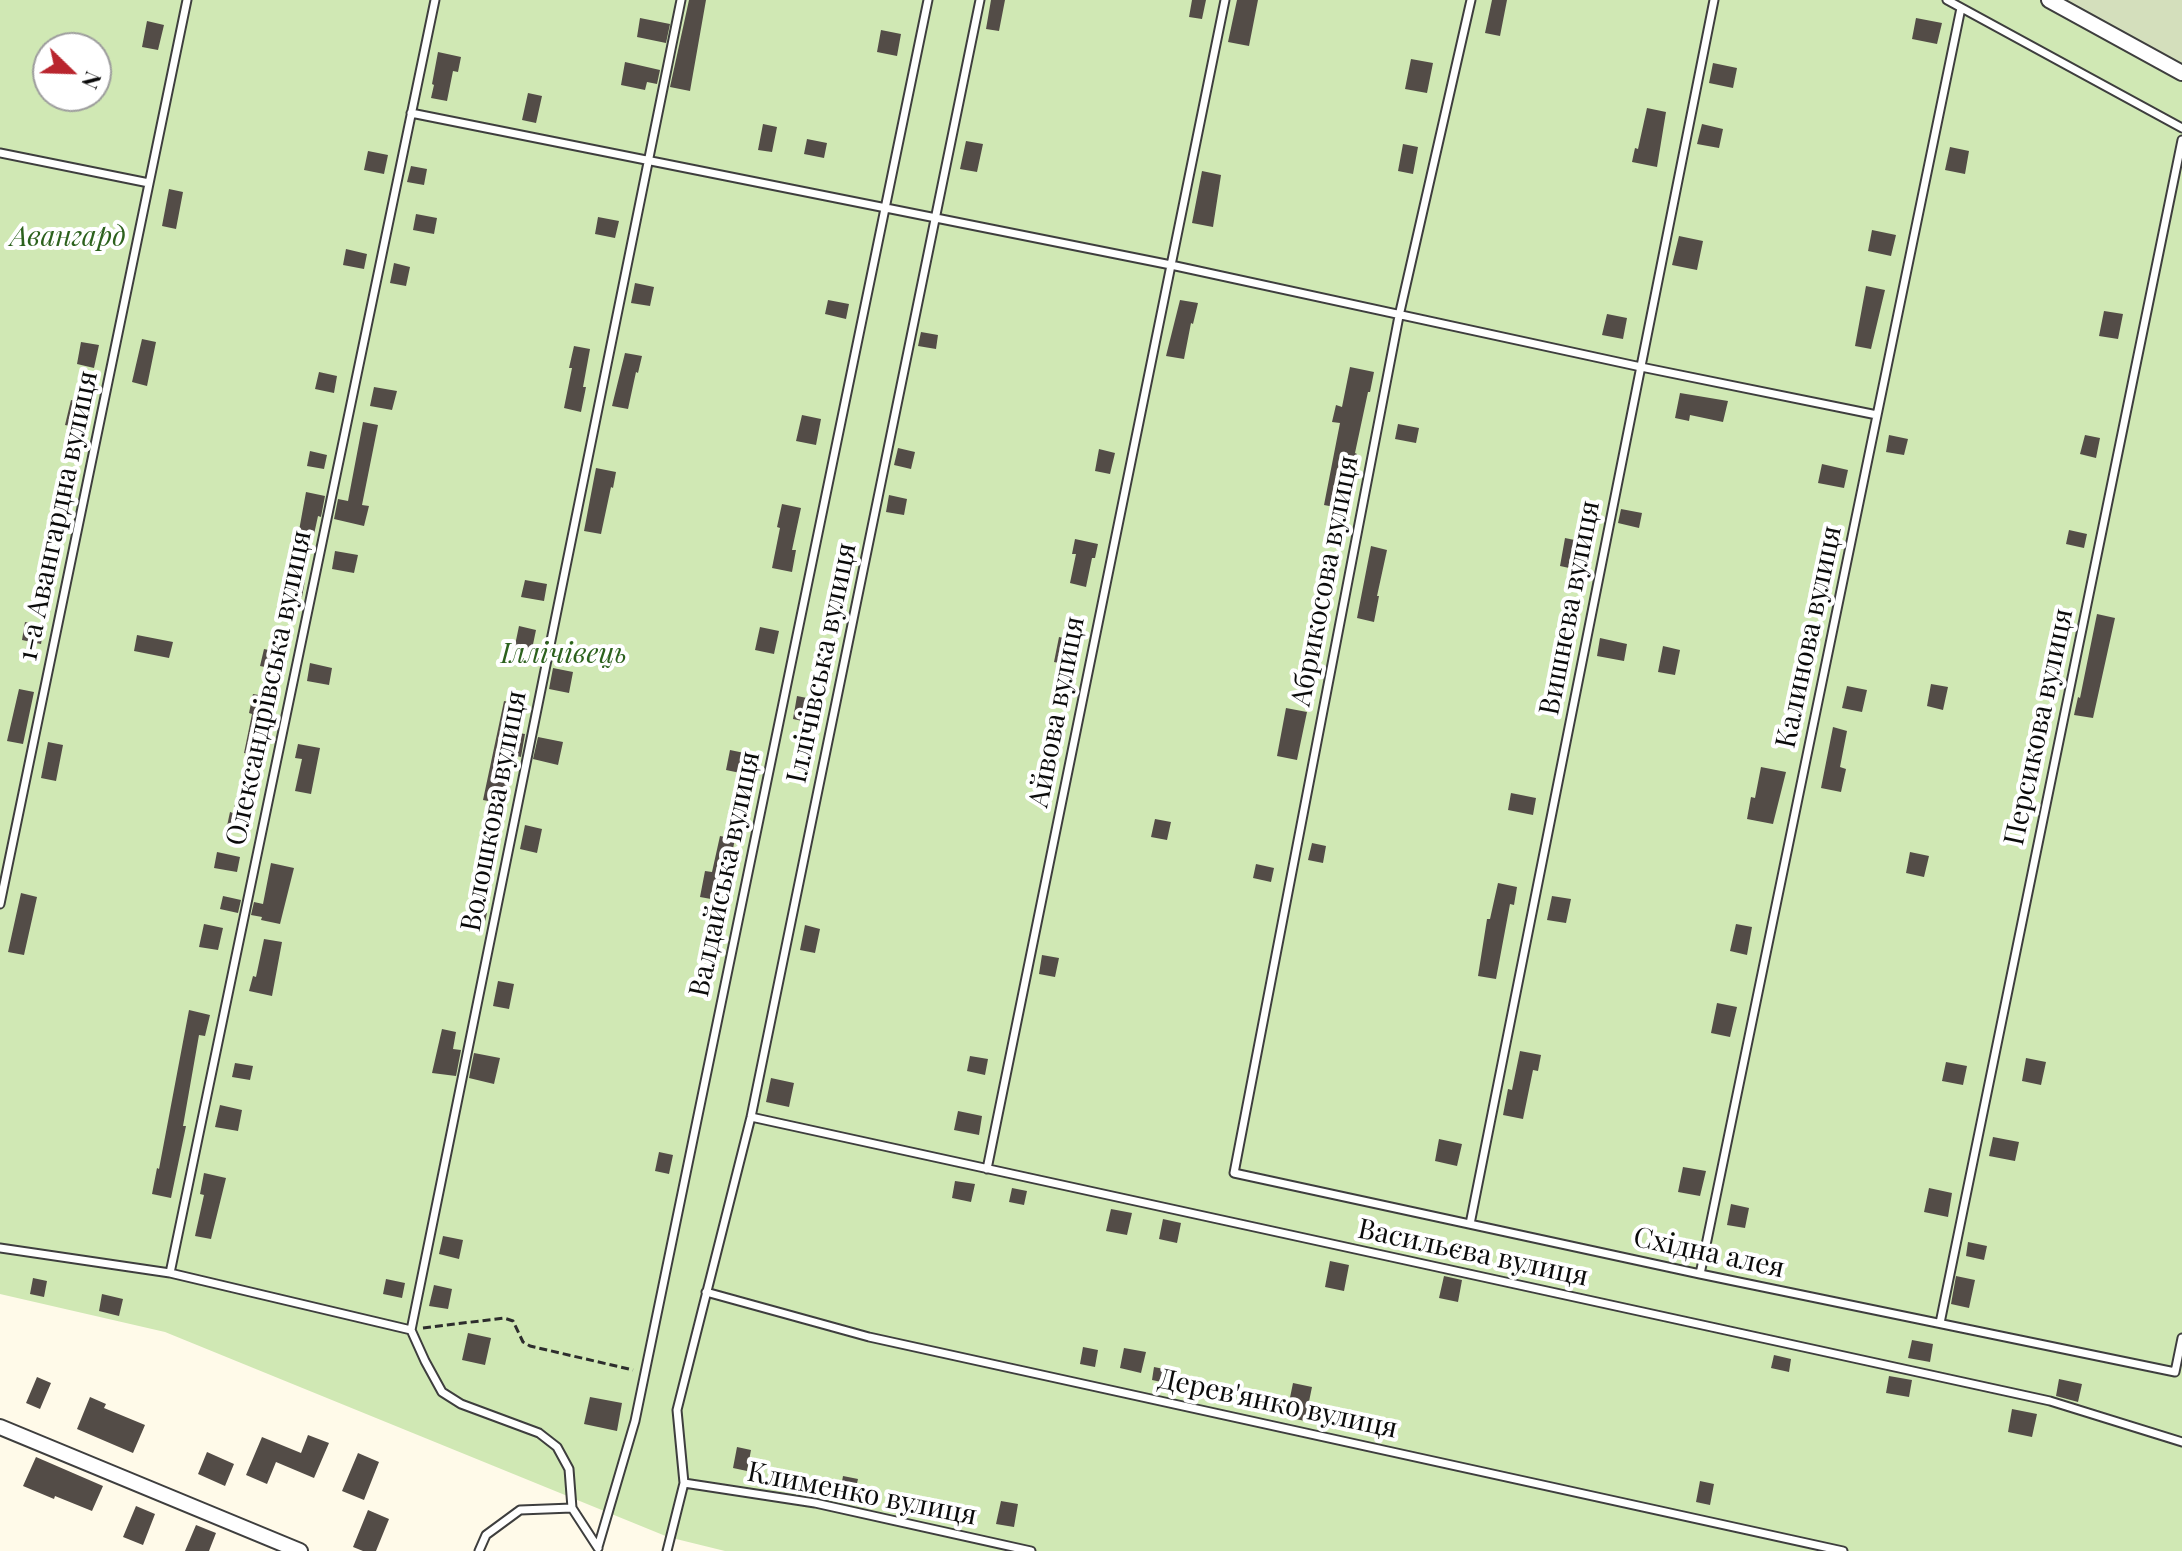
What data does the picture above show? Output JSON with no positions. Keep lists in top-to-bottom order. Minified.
{"streets":{"lane":["1-а Авангардна вулиця","Абрикосова вулиця","Вишнева вулиця","Калинова вулиця","Іллічівська вулиця","Олександрівська вулиця","Айвова вулиця","Персикова вулиця","Волошкова вулиця","Валдайська вулиця","Васильєва вулиця","Східна алея","Дерев'янко вулиця","Клименко вулиця"]},"crossings":[["Абрикосова вулиця","Східна алея"],["Вишнева вулиця","Східна алея"],["Калинова вулиця","Східна алея"],["Іллічівська вулиця","Васильєва вулиця"],["Іллічівська вулиця","Дерев'янко вулиця"],["Іллічівська вулиця","Клименко вулиця"],["Айвова вулиця","Васильєва вулиця"],["Персикова вулиця","Східна алея"]],"parks":["Авангард","Іллічівець"],"north":"bottom right"}
